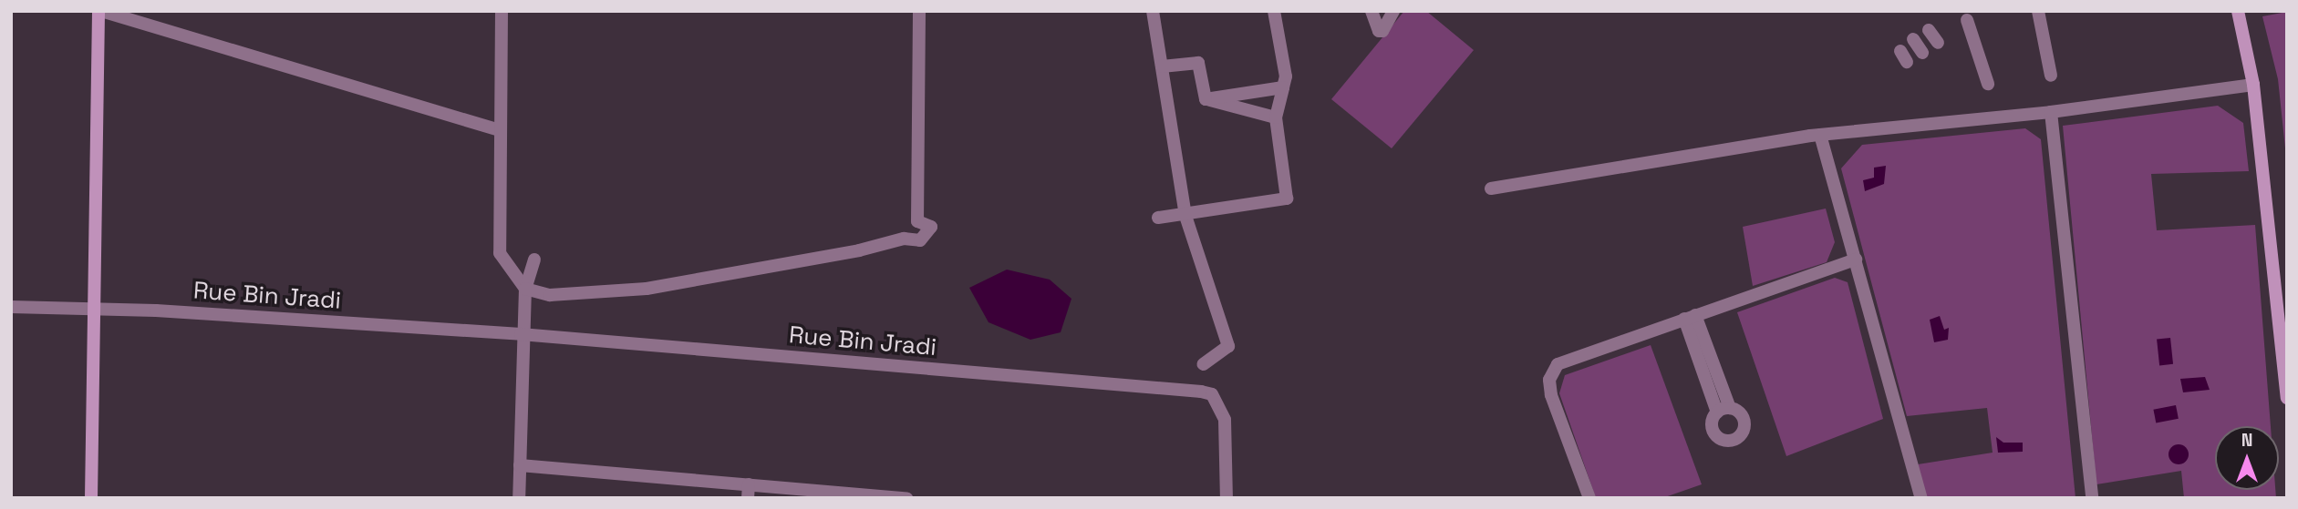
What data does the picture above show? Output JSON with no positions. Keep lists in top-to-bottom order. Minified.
{"streets":{"street":["Rue Bin Jradi"]},"north":"top"}
